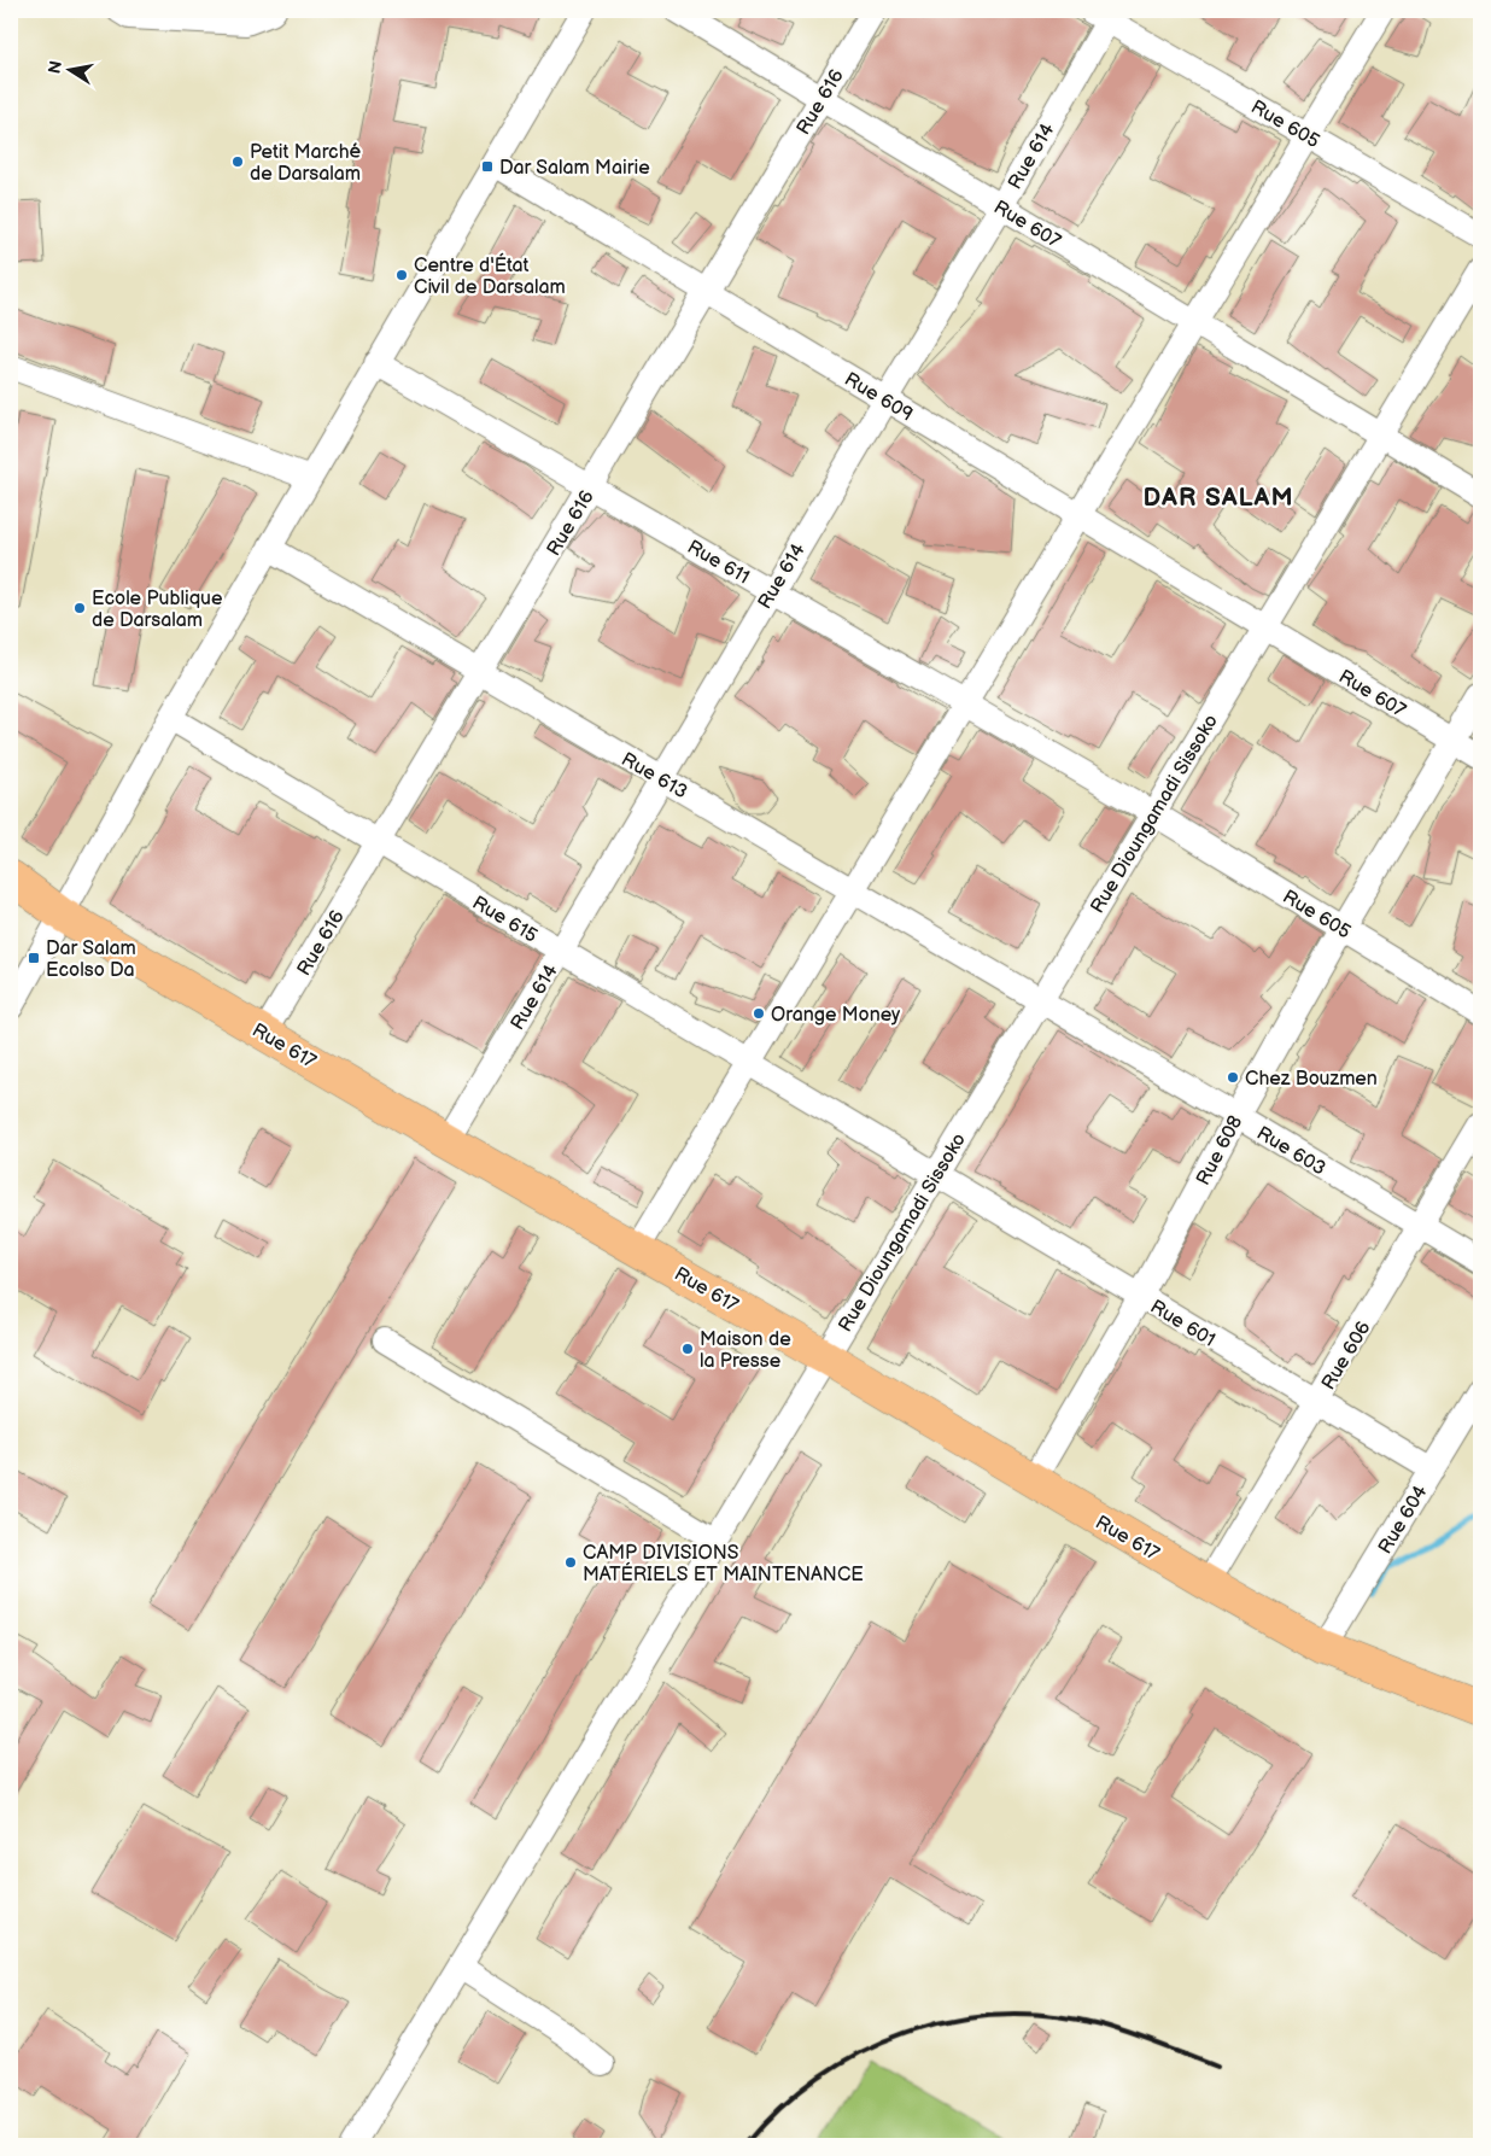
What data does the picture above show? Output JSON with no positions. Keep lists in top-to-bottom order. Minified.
{"streets":{"highway":["Rue 617"],"street":["Rue 616","Rue 605","Rue 614","Rue 607","Rue 609","Rue 611","Rue 613","Rue Dioungamadi Sissoko","Rue 615","Rue 608","Rue 603","Rue 601","Rue 606","Rue 604"]},"crossings":[["Rue 616","Rue 607"],["Rue 616","Rue 609"],["Rue 616","Rue 611"],["Rue 616","Rue 613"],["Rue 616","Rue 615"],["Rue 616","Rue 617"],["Rue 605","Rue 614"],["Rue 605","Rue 611"],["Rue 605","Rue Dioungamadi Sissoko"],["Rue 605","Rue 608"],["Rue 614","Rue 607"],["Rue 614","Rue 609"],["Rue 614","Rue 611"],["Rue 614","Rue 613"],["Rue 614","Rue 615"],["Rue 614","Rue 617"],["Rue 607","Rue 609"],["Rue 607","Rue Dioungamadi Sissoko"],["Rue 607","Rue 608"],["Rue 609","Rue Dioungamadi Sissoko"],["Rue 611","Rue Dioungamadi Sissoko"],["Rue 613","Rue Dioungamadi Sissoko"],["Rue 613","Rue 603"],["Rue Dioungamadi Sissoko","Rue 615"],["Rue Dioungamadi Sissoko","Rue 617"],["Rue Dioungamadi Sissoko","Rue 603"],["Rue Dioungamadi Sissoko","Rue 601"],["Rue 615","Rue 601"],["Rue 617","Rue 608"],["Rue 617","Rue 606"],["Rue 617","Rue 604"],["Rue 608","Rue 603"],["Rue 608","Rue 601"],["Rue 603","Rue 606"],["Rue 601","Rue 606"],["Rue 601","Rue 604"]],"districts":["DAR SALAM"],"places":{"other":["Petit Marché de Darsalam","Centre d'État Civil de Darsalam","Ecole Publique de Darsalam","Orange Money","Chez Bouzmen","Maison de la Presse","CAMP DIVISIONS MATÉRIELS ET MAINTENANCE"],"transit":["Dar Salam Mairie","Dar Salam Ecolso Da"]},"north":"left"}
